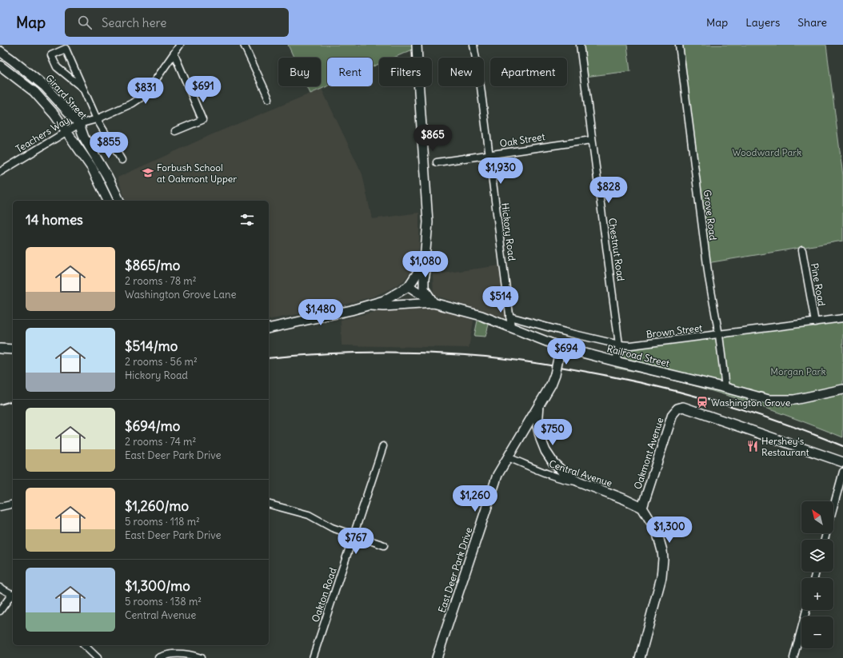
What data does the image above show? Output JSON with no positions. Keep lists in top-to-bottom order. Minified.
{"streets":{"street":["Girard Street","Teachers Way","Oak Street","Grove Road","Hickory Road","Chestnut Road","Pine Road","Brown Street","Railroad Street","Oakmont Avenue","Central Avenue","East Deer Park Drive","Oakton Road"]},"crossings":[["Girard Street","Teachers Way"],["Oak Street","Hickory Road"],["Oak Street","Chestnut Road"],["Grove Road","Brown Street"],["Grove Road","Railroad Street"],["Hickory Road","Brown Street"],["Hickory Road","Railroad Street"],["Chestnut Road","Brown Street"],["Chestnut Road","Railroad Street"],["Pine Road","Brown Street"],["Railroad Street","East Deer Park Drive"],["Oakmont Avenue","Central Avenue"],["Central Avenue","East Deer Park Drive"]],"parks":["Woodward Park","Morgan Park"],"places":{"school or university":["Forbush School at Oakmont Upper"],"station":["Washington Grove"],"restaurant":["Hershey's Restaurant"]},"north":"top left","page":{"header":"Map","search":"Search here","nav":["Map","Layers","Share"],"chip":["Buy","Rent","Filters","New","Apartment"],"price":["$691","$831","$865","$855","$1,930","$828","$1,080","$514","$1,480","$694","$750","$1,260","$1,300","$767"],"heading":"14 homes","list":[{"name":"$865/mo","note":"2 rooms · 78 m² · Washington Grove Lane"},{"name":"$514/mo","note":"2 rooms · 56 m² · Hickory Road"},{"name":"$694/mo","note":"2 rooms · 74 m² · East Deer Park Drive"},{"name":"$1,260/mo","note":"5 rooms · 118 m² · East Deer Park Drive"},{"name":"$1,300/mo","note":"5 rooms · 138 m² · Central Avenue"}],"map_buttons":["+","−"]}}
